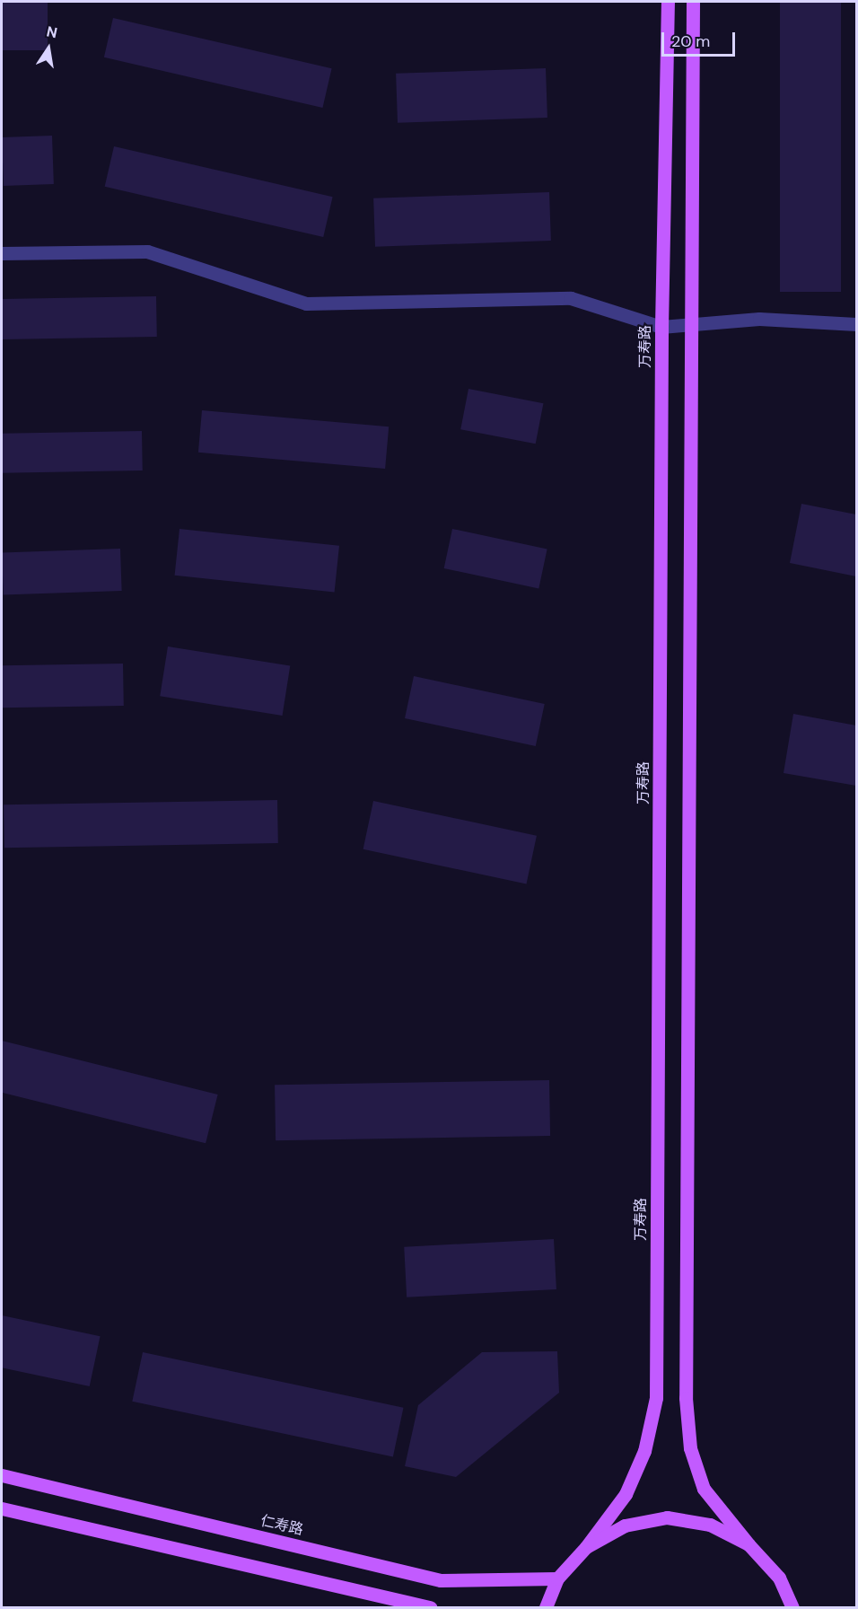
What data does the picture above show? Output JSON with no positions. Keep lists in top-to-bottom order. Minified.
{"streets":{"main road":["万寿路","仁寿路"]},"scale_bar":"20 m","north":"top"}
